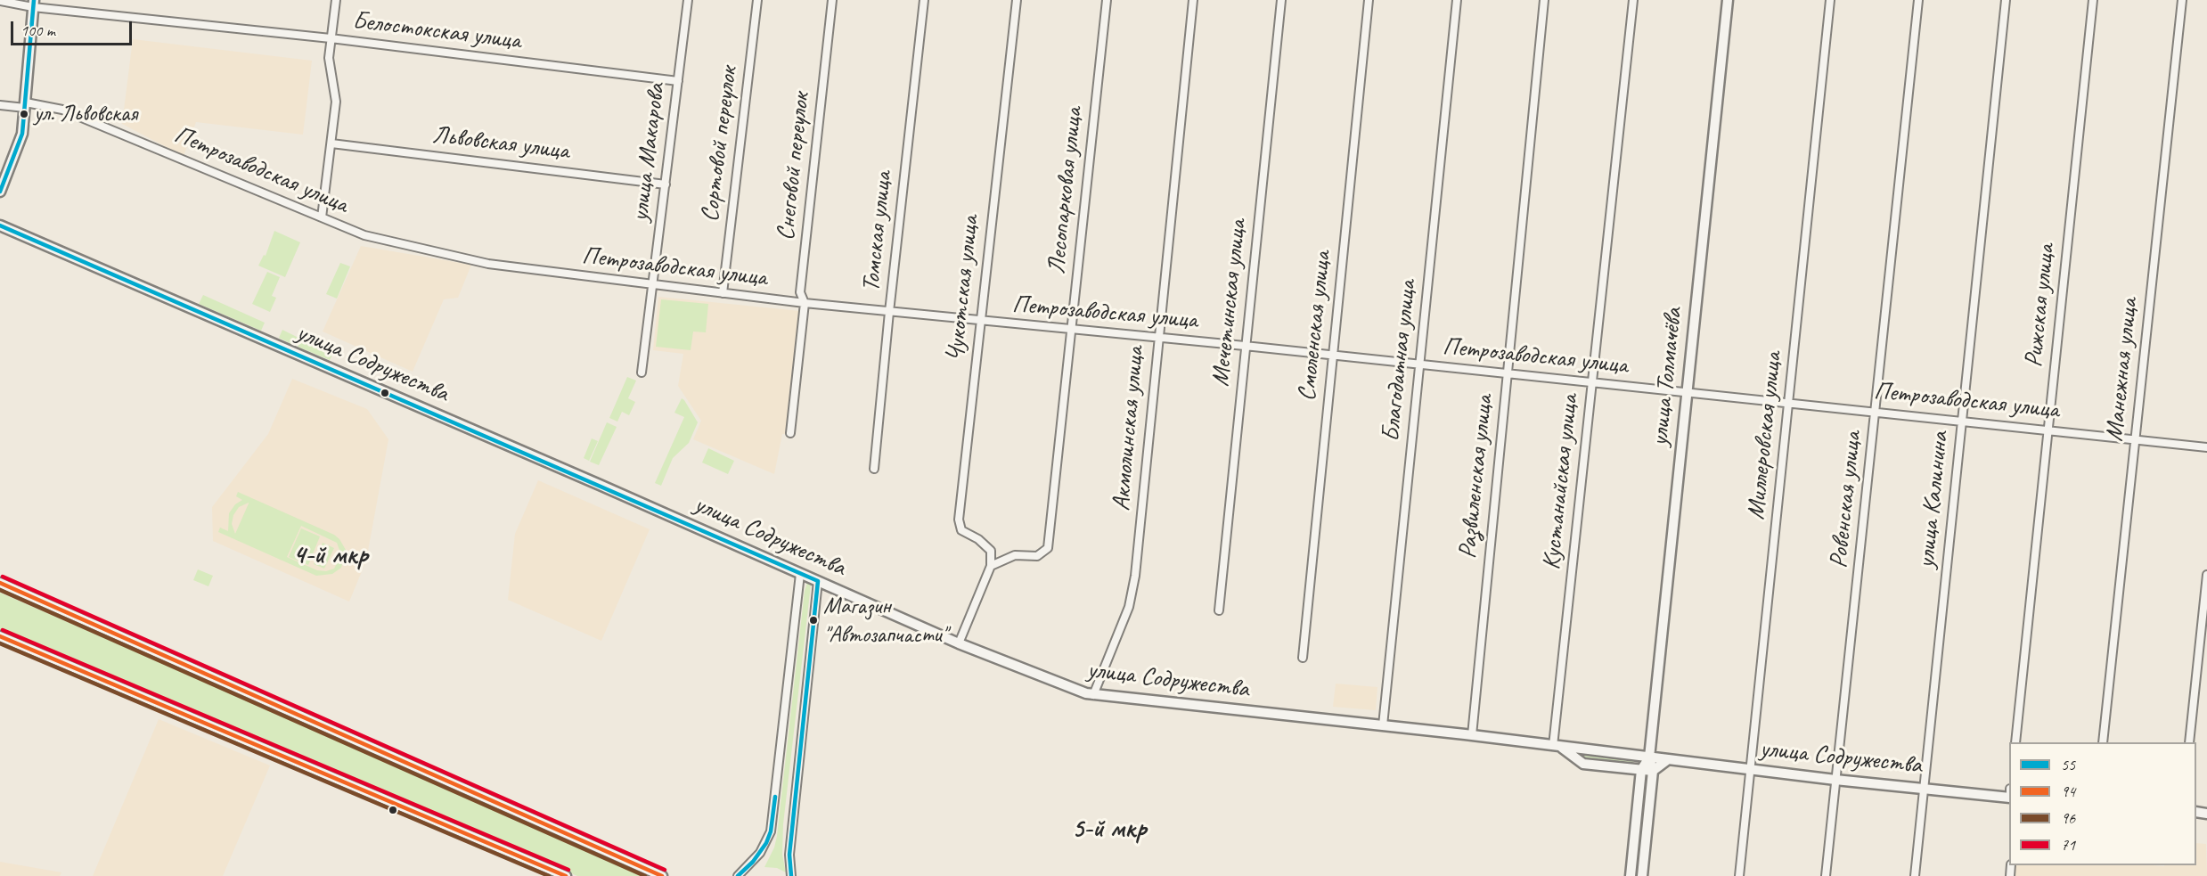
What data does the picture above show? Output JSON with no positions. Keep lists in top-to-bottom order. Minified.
{"streets":{"street":["Белостокская улица","Львовская улица","Сортовой переулок","улица Макарова","Снеговой переулок","Петрозаводская улица","Лесопарковая улица","Томская улица","Чукотская улица","Мечетинская улица","Рижская улица","Смоленская улица","Благодатная улица","улица Содружества","Манежная улица","улица Толмачёва","Акмолинская улица","Миллеровская улица","Развиленская улица","Кустанайская улица","Ровенская улица","улица Калинина"]},"crossings":[["Белостокская улица","улица Макарова"],["Львовская улица","улица Макарова"],["Сортовой переулок","Петрозаводская улица"],["улица Макарова","Петрозаводская улица"],["Снеговой переулок","Петрозаводская улица"],["Петрозаводская улица","Лесопарковая улица"],["Петрозаводская улица","Томская улица"],["Петрозаводская улица","Чукотская улица"],["Петрозаводская улица","Мечетинская улица"],["Петрозаводская улица","Рижская улица"],["Петрозаводская улица","Смоленская улица"],["Петрозаводская улица","Благодатная улица"],["Петрозаводская улица","Манежная улица"],["Петрозаводская улица","улица Толмачёва"],["Петрозаводская улица","Акмолинская улица"],["Петрозаводская улица","Миллеровская улица"],["Петрозаводская улица","Развиленская улица"],["Петрозаводская улица","Кустанайская улица"],["Петрозаводская улица","Ровенская улица"],["Петрозаводская улица","улица Калинина"],["Лесопарковая улица","Чукотская улица"],["Благодатная улица","улица Содружества"],["улица Содружества","улица Толмачёва"],["улица Содружества","Акмолинская улица"],["улица Содружества","Миллеровская улица"],["улица Содружества","Развиленская улица"],["улица Содружества","Кустанайская улица"],["улица Содружества","Ровенская улица"],["улица Содружества","улица Калинина"]],"districts":["4-й мкр","5-й мкр"],"places":["ул. Львовская","Магазин \"Автозапчасти\""],"lines":["transit line 55","transit line 71","transit line 94","transit line 96"],"legend":["55","94","96","71"],"scale_bar":"100 m"}
